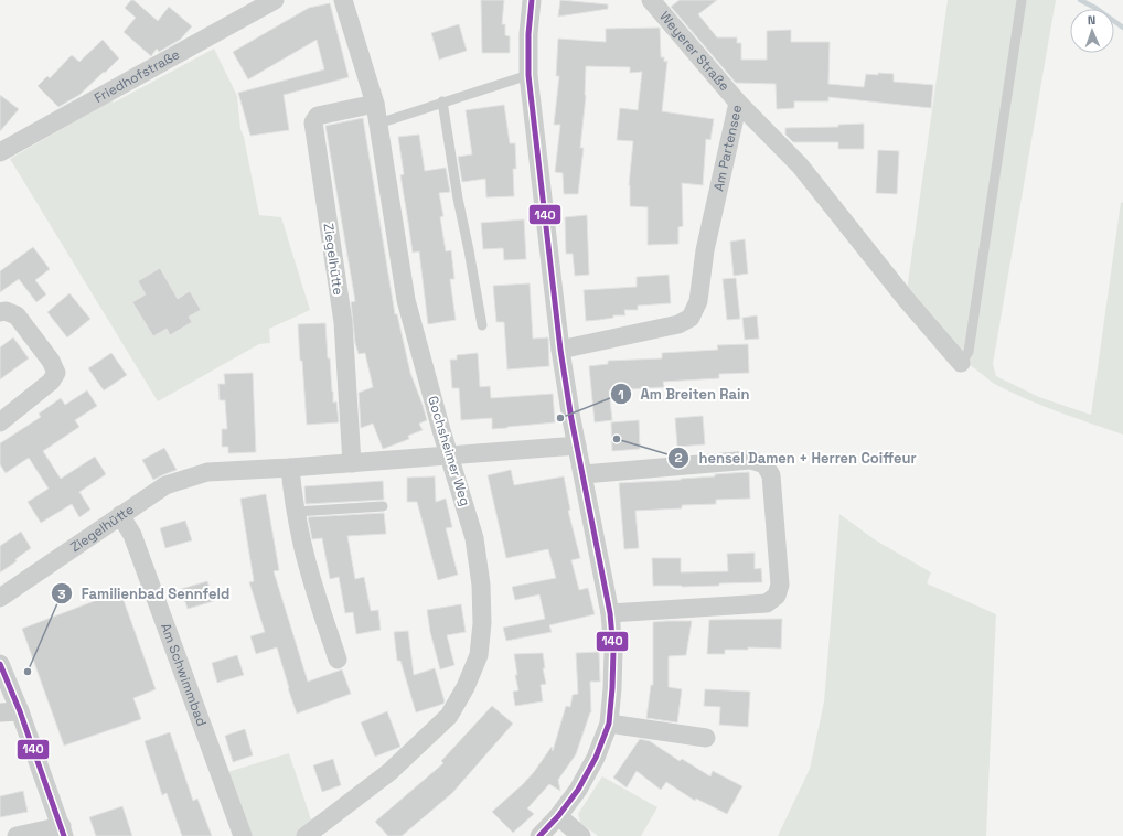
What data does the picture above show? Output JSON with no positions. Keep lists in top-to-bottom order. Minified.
{"streets":{"street":["Weyerer Straße","Friedhofstraße","Am Partensee","Ziegelhütte","Gochsheimer Weg","Am Schwimmbad"]},"crossings":[["Weyerer Straße","Am Partensee"],["Ziegelhütte","Gochsheimer Weg"],["Ziegelhütte","Am Schwimmbad"]],"places":["Am Breiten Rain","hensel Damen + Herren Coiffeur","Familienbad Sennfeld"],"lines":["transit line 140"],"north":"top"}
